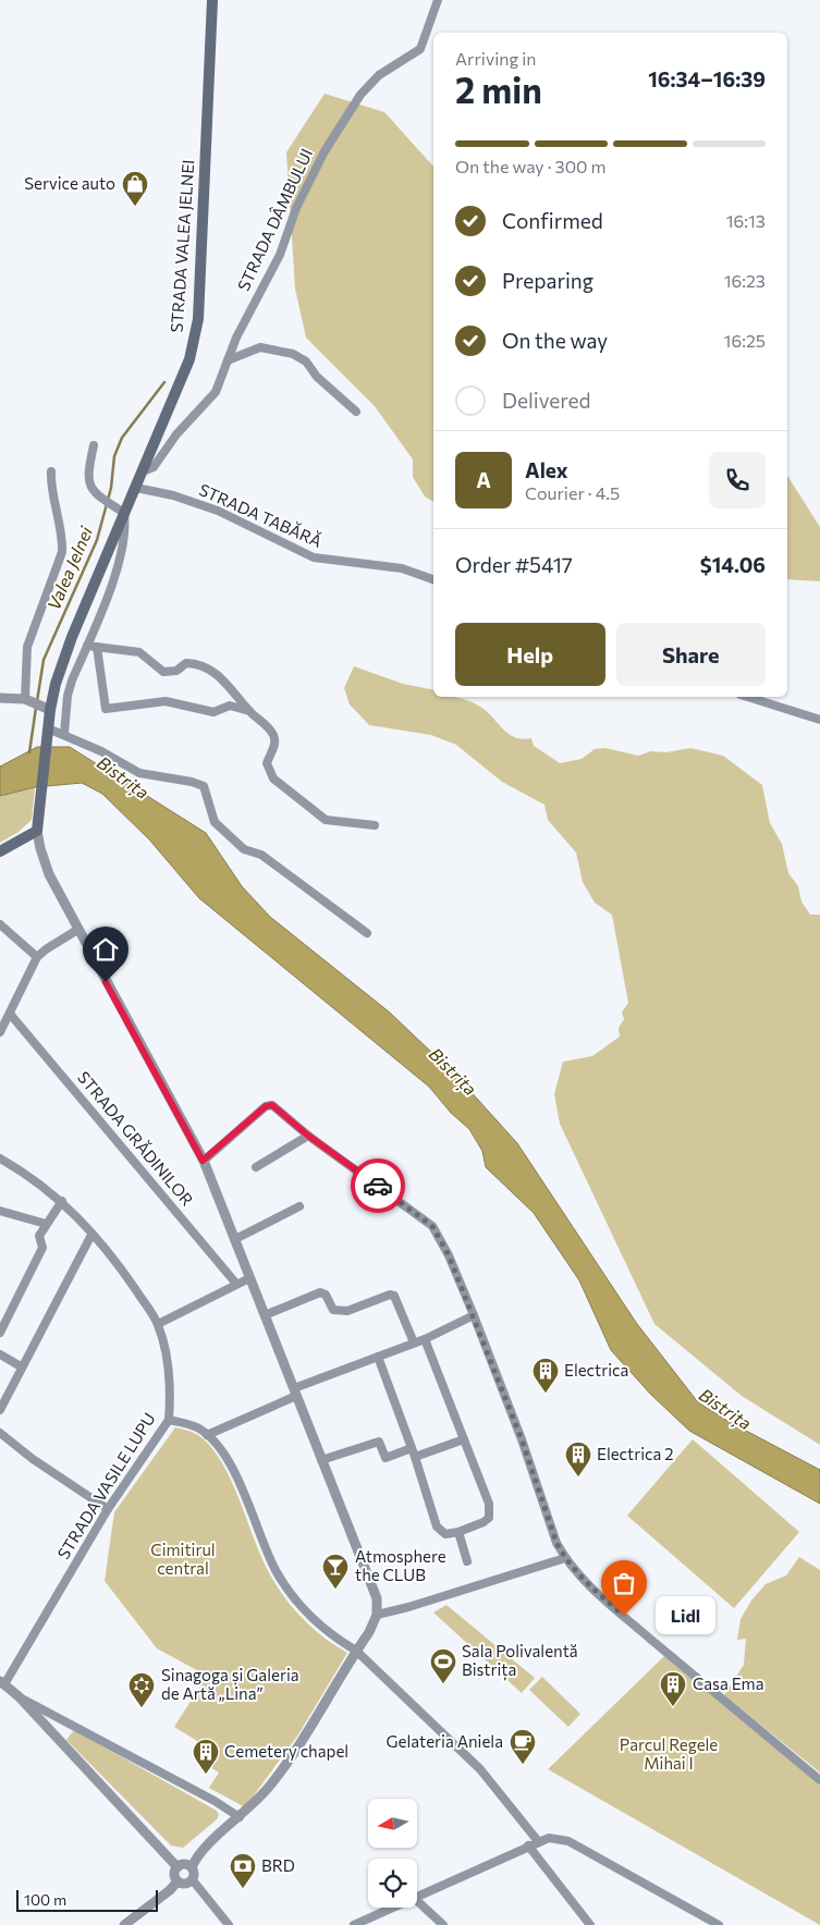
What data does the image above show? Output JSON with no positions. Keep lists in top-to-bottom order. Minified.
{"streets":{"main road":["STRADA VALEA JELNEI"],"street":["STRADA DÂMBULUI","STRADA TABĂRĂ","STRADA GRĂDINILOR","STRADA VASILE LUPU"]},"crossings":[["STRADA DÂMBULUI","STRADA VALEA JELNEI"],["STRADA VALEA JELNEI","STRADA TABĂRĂ"]],"water":["Valea Jelnei","Bistrița"],"parks":["Cimitirul central","Parcul Regele Mihai I"],"places":{"shop":["Service auto"],"building":["Electrica","Electrica 2","Casa Ema","Cemetery chapel"],"bar":["Atmosphere the CLUB"],"other":["Lidl"],"sports":["Sala Polivalentă Bistrița"],"synagogue":["Sinagoga și Galeria de Artă „Lina”"],"cafe":["Gelateria Aniela"],"bank":["BRD"]},"scale_bar":"100 m","north":"left","page":{"heading":["2 min","Arriving in","16:34–16:39"],"panel":["Alex","Courier · 4.5","Order #5417","$14.06"],"bar":"On the way · 300 m","list":[["Confirmed","16:13"],["Preparing","16:23"],["On the way","16:25"],"Delivered"],"round":"A","buttons":["Help","Share"],"bubble":"Lidl","scale":"100 m"}}
